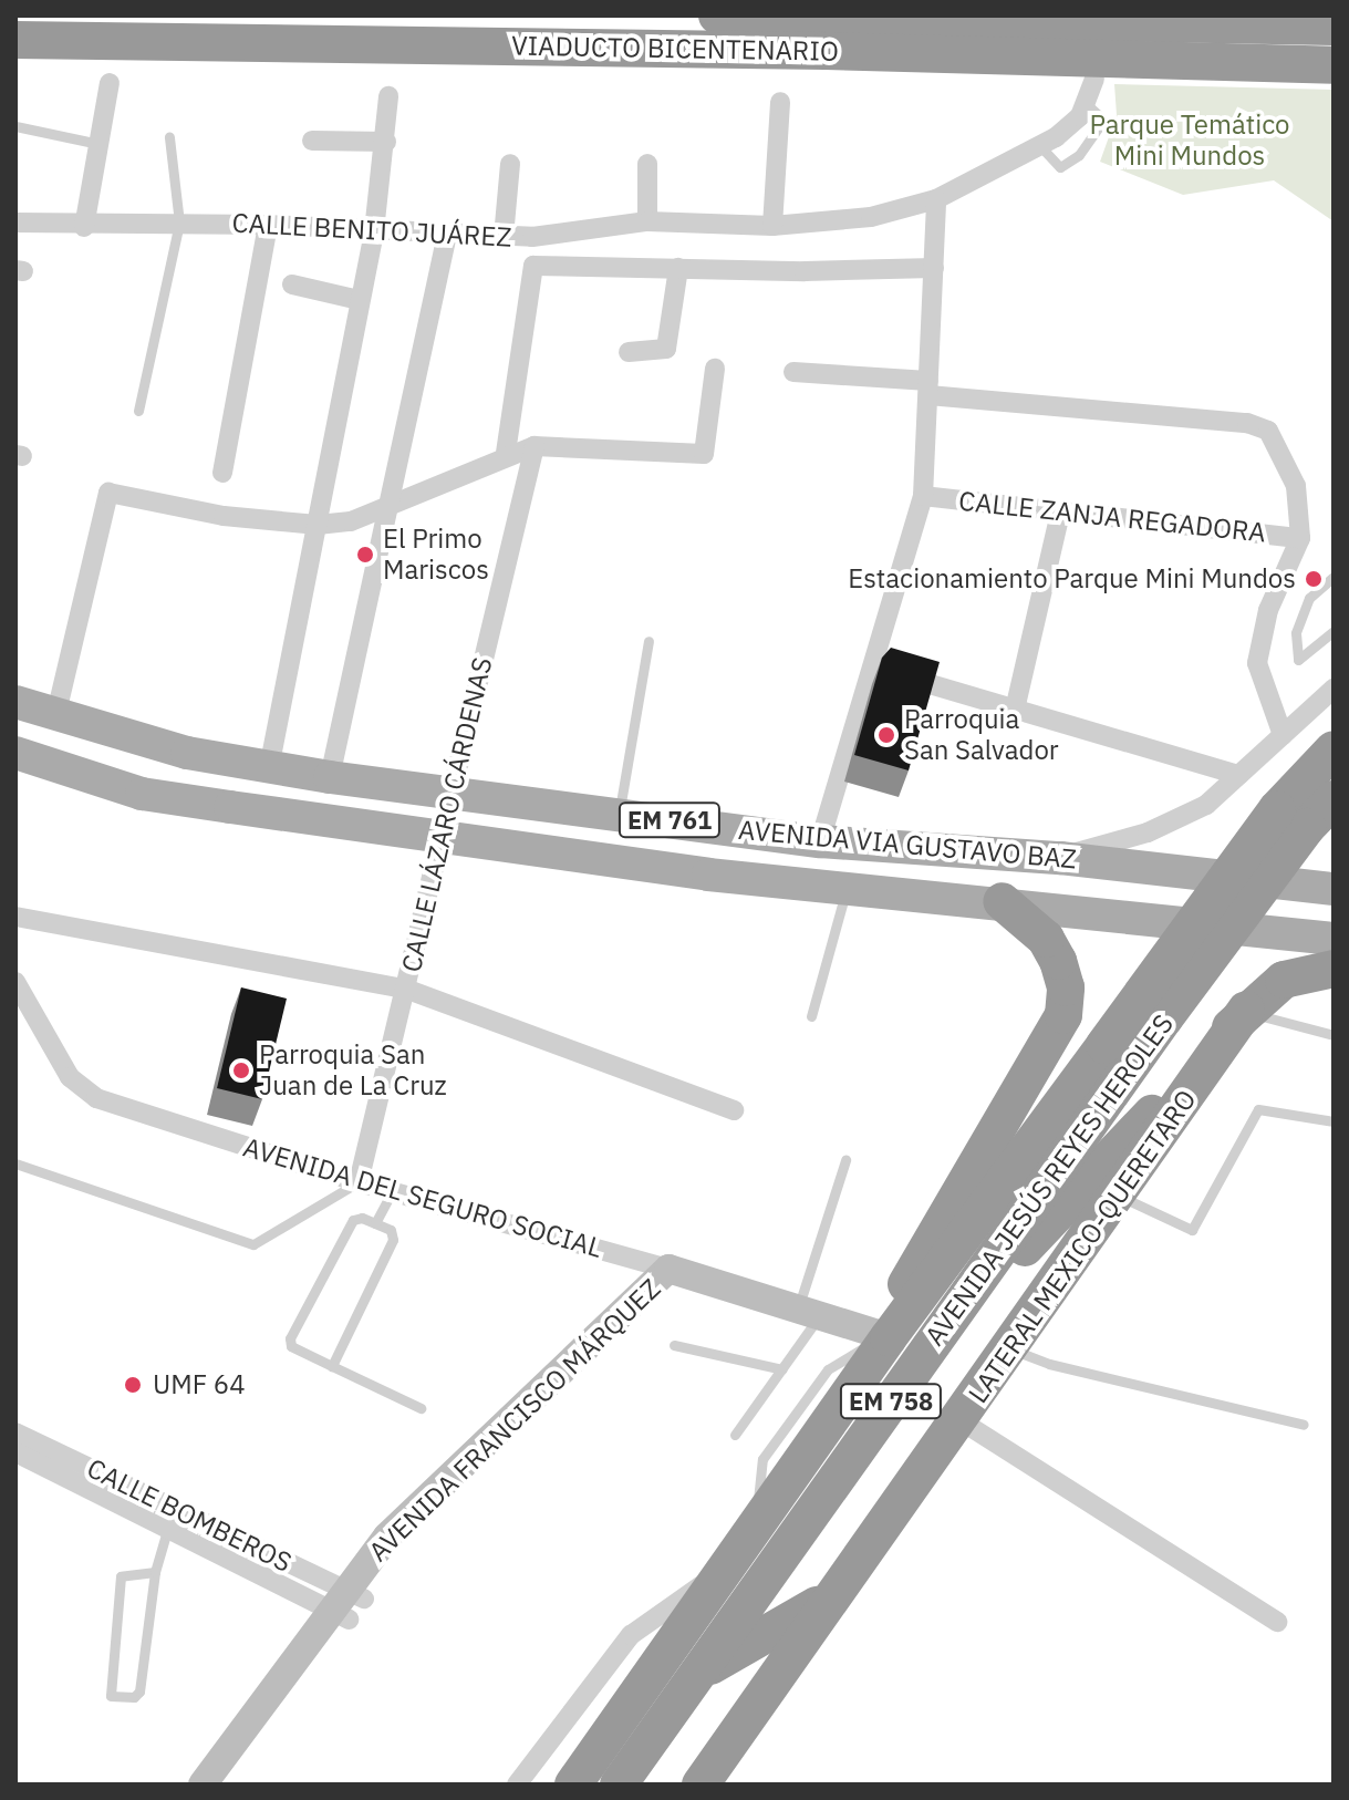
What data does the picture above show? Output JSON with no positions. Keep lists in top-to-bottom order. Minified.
{"streets":{"highway":["VIADUCTO BICENTENARIO","AVENIDA JESÚS REYES HEROLES","LATERAL MEXICO-QUERETARO","EM 758"],"main road":["EM 761","AVENIDA VIA GUSTAVO BAZ"],"street":["CALLE BENITO JUÁREZ","CALLE ZANJA REGADORA","CALLE LÁZARO CÁRDENAS","AVENIDA DEL SEGURO SOCIAL","AVENIDA FRANCISCO MÁRQUEZ","CALLE BOMBEROS"]},"crossings":[["CALLE LÁZARO CÁRDENAS","AVENIDA VIA GUSTAVO BAZ"],["CALLE LÁZARO CÁRDENAS","AVENIDA DEL SEGURO SOCIAL"],["AVENIDA JESÚS REYES HEROLES","AVENIDA DEL SEGURO SOCIAL"],["AVENIDA DEL SEGURO SOCIAL","AVENIDA FRANCISCO MÁRQUEZ"],["AVENIDA FRANCISCO MÁRQUEZ","CALLE BOMBEROS"]],"parks":["Parque Temático Mini Mundos"],"places":["El Primo Mariscos","Estacionamiento Parque Mini Mundos","Parroquia San Salvador","Parroquia San Juan de La Cruz","UMF 64"]}
